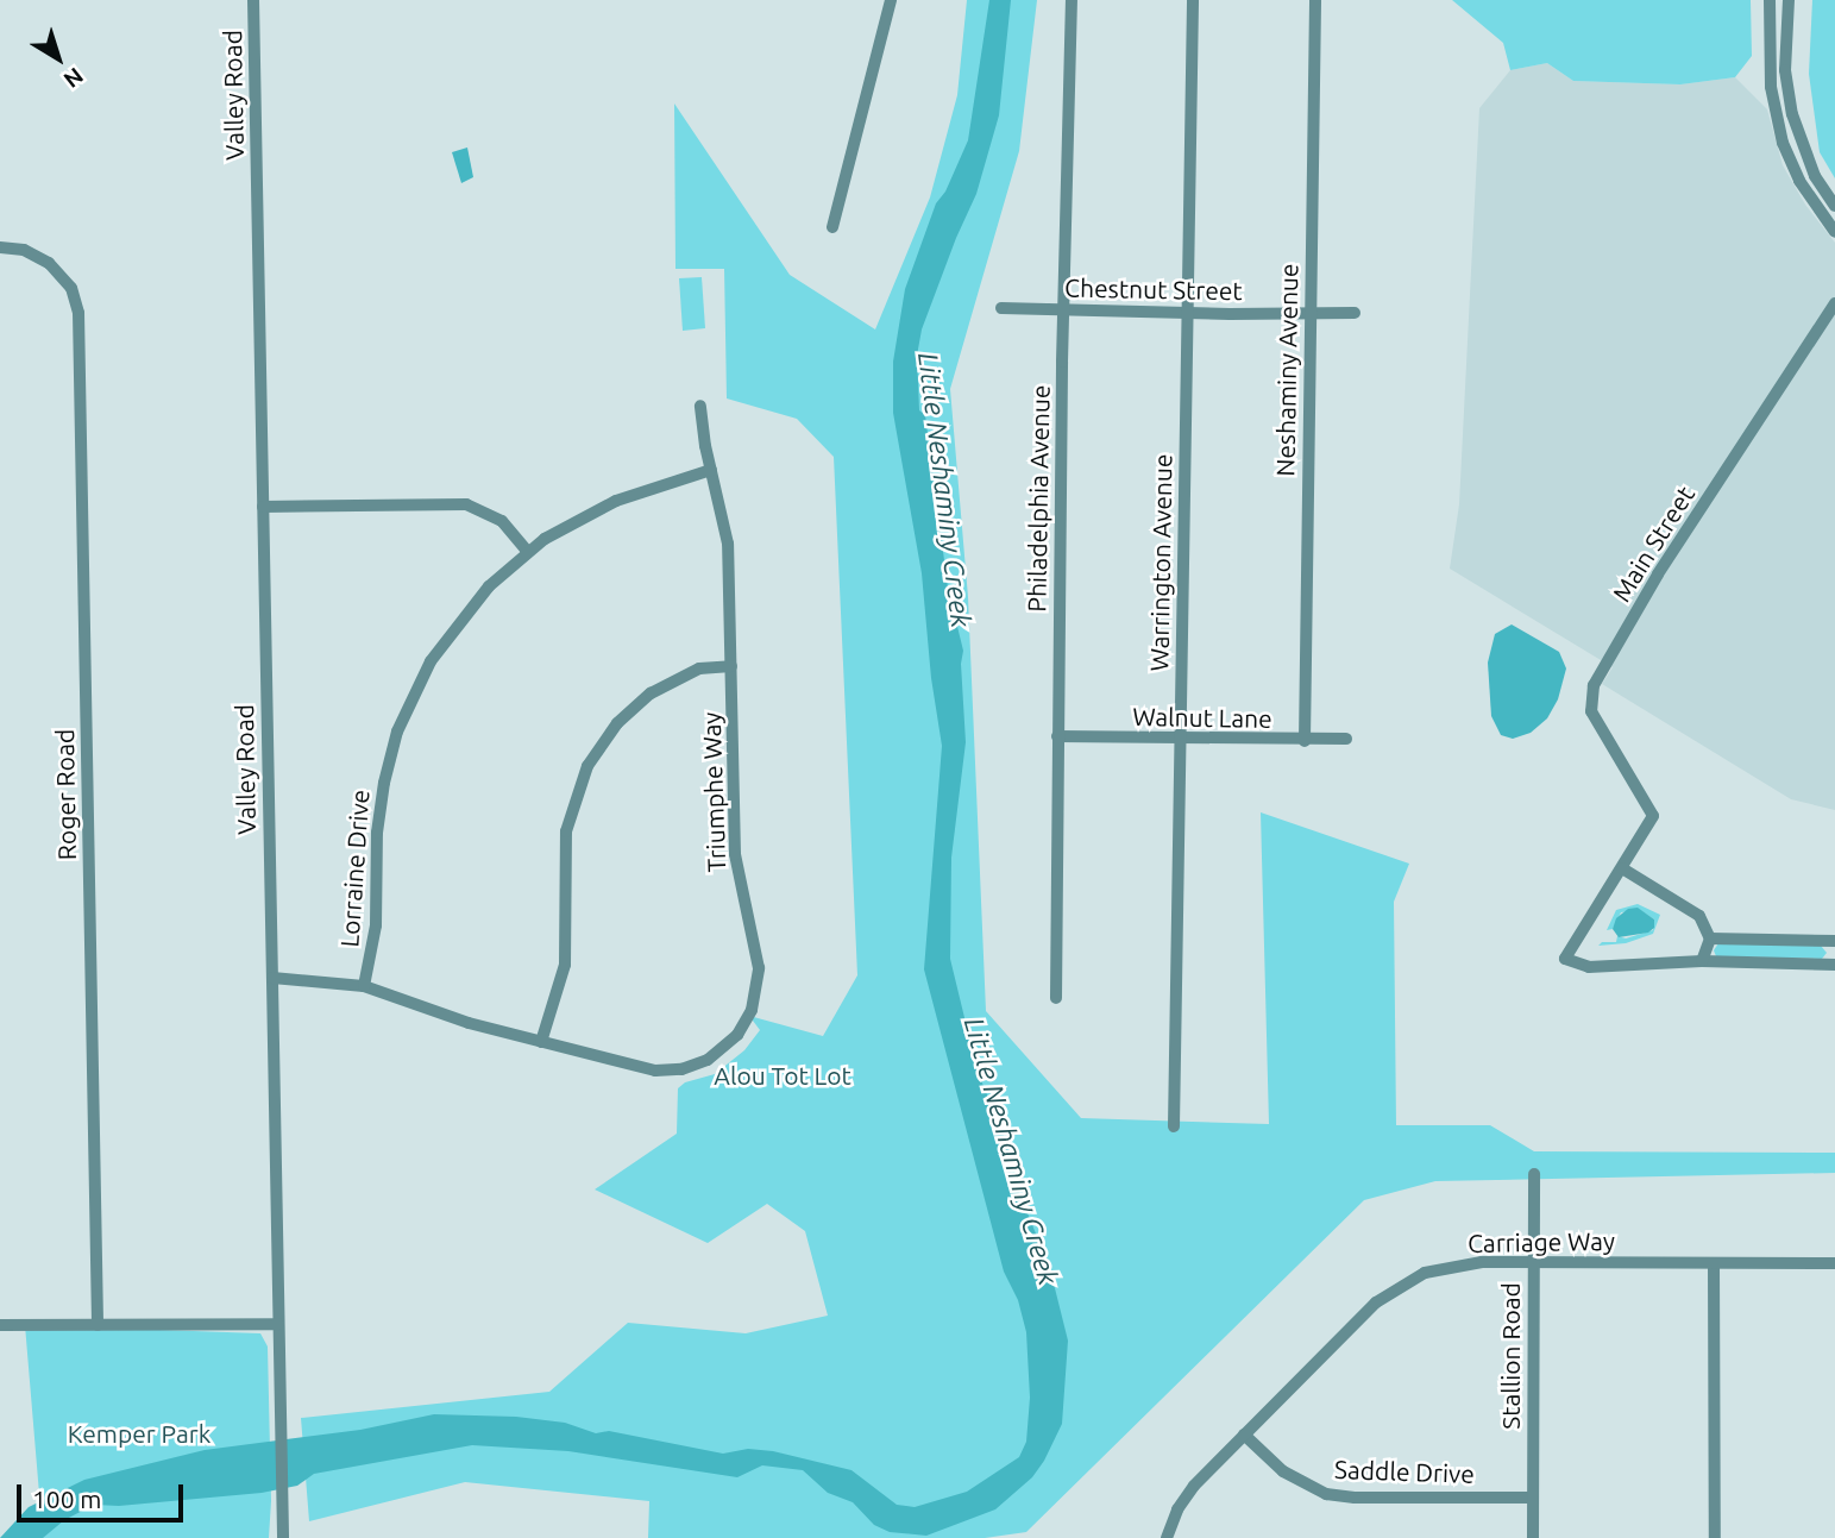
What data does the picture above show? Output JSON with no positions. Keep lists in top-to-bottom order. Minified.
{"streets":{"street":["Valley Road","Chestnut Street","Neshaminy Avenue","Philadelphia Avenue","Main Street","Warrington Avenue","Walnut Lane","Triumphe Way","Roger Road","Lorraine Drive","Carriage Way","Stallion Road","Saddle Drive"]},"crossings":[["Valley Road","Triumphe Way"],["Chestnut Street","Neshaminy Avenue"],["Chestnut Street","Philadelphia Avenue"],["Chestnut Street","Warrington Avenue"],["Neshaminy Avenue","Walnut Lane"],["Philadelphia Avenue","Walnut Lane"],["Warrington Avenue","Walnut Lane"],["Triumphe Way","Lorraine Drive"],["Carriage Way","Stallion Road"],["Carriage Way","Saddle Drive"],["Stallion Road","Saddle Drive"]],"water":["Little Neshaminy Creek"],"parks":["Alou Tot Lot","Kemper Park"],"scale_bar":"100 m","north":"bottom right"}
